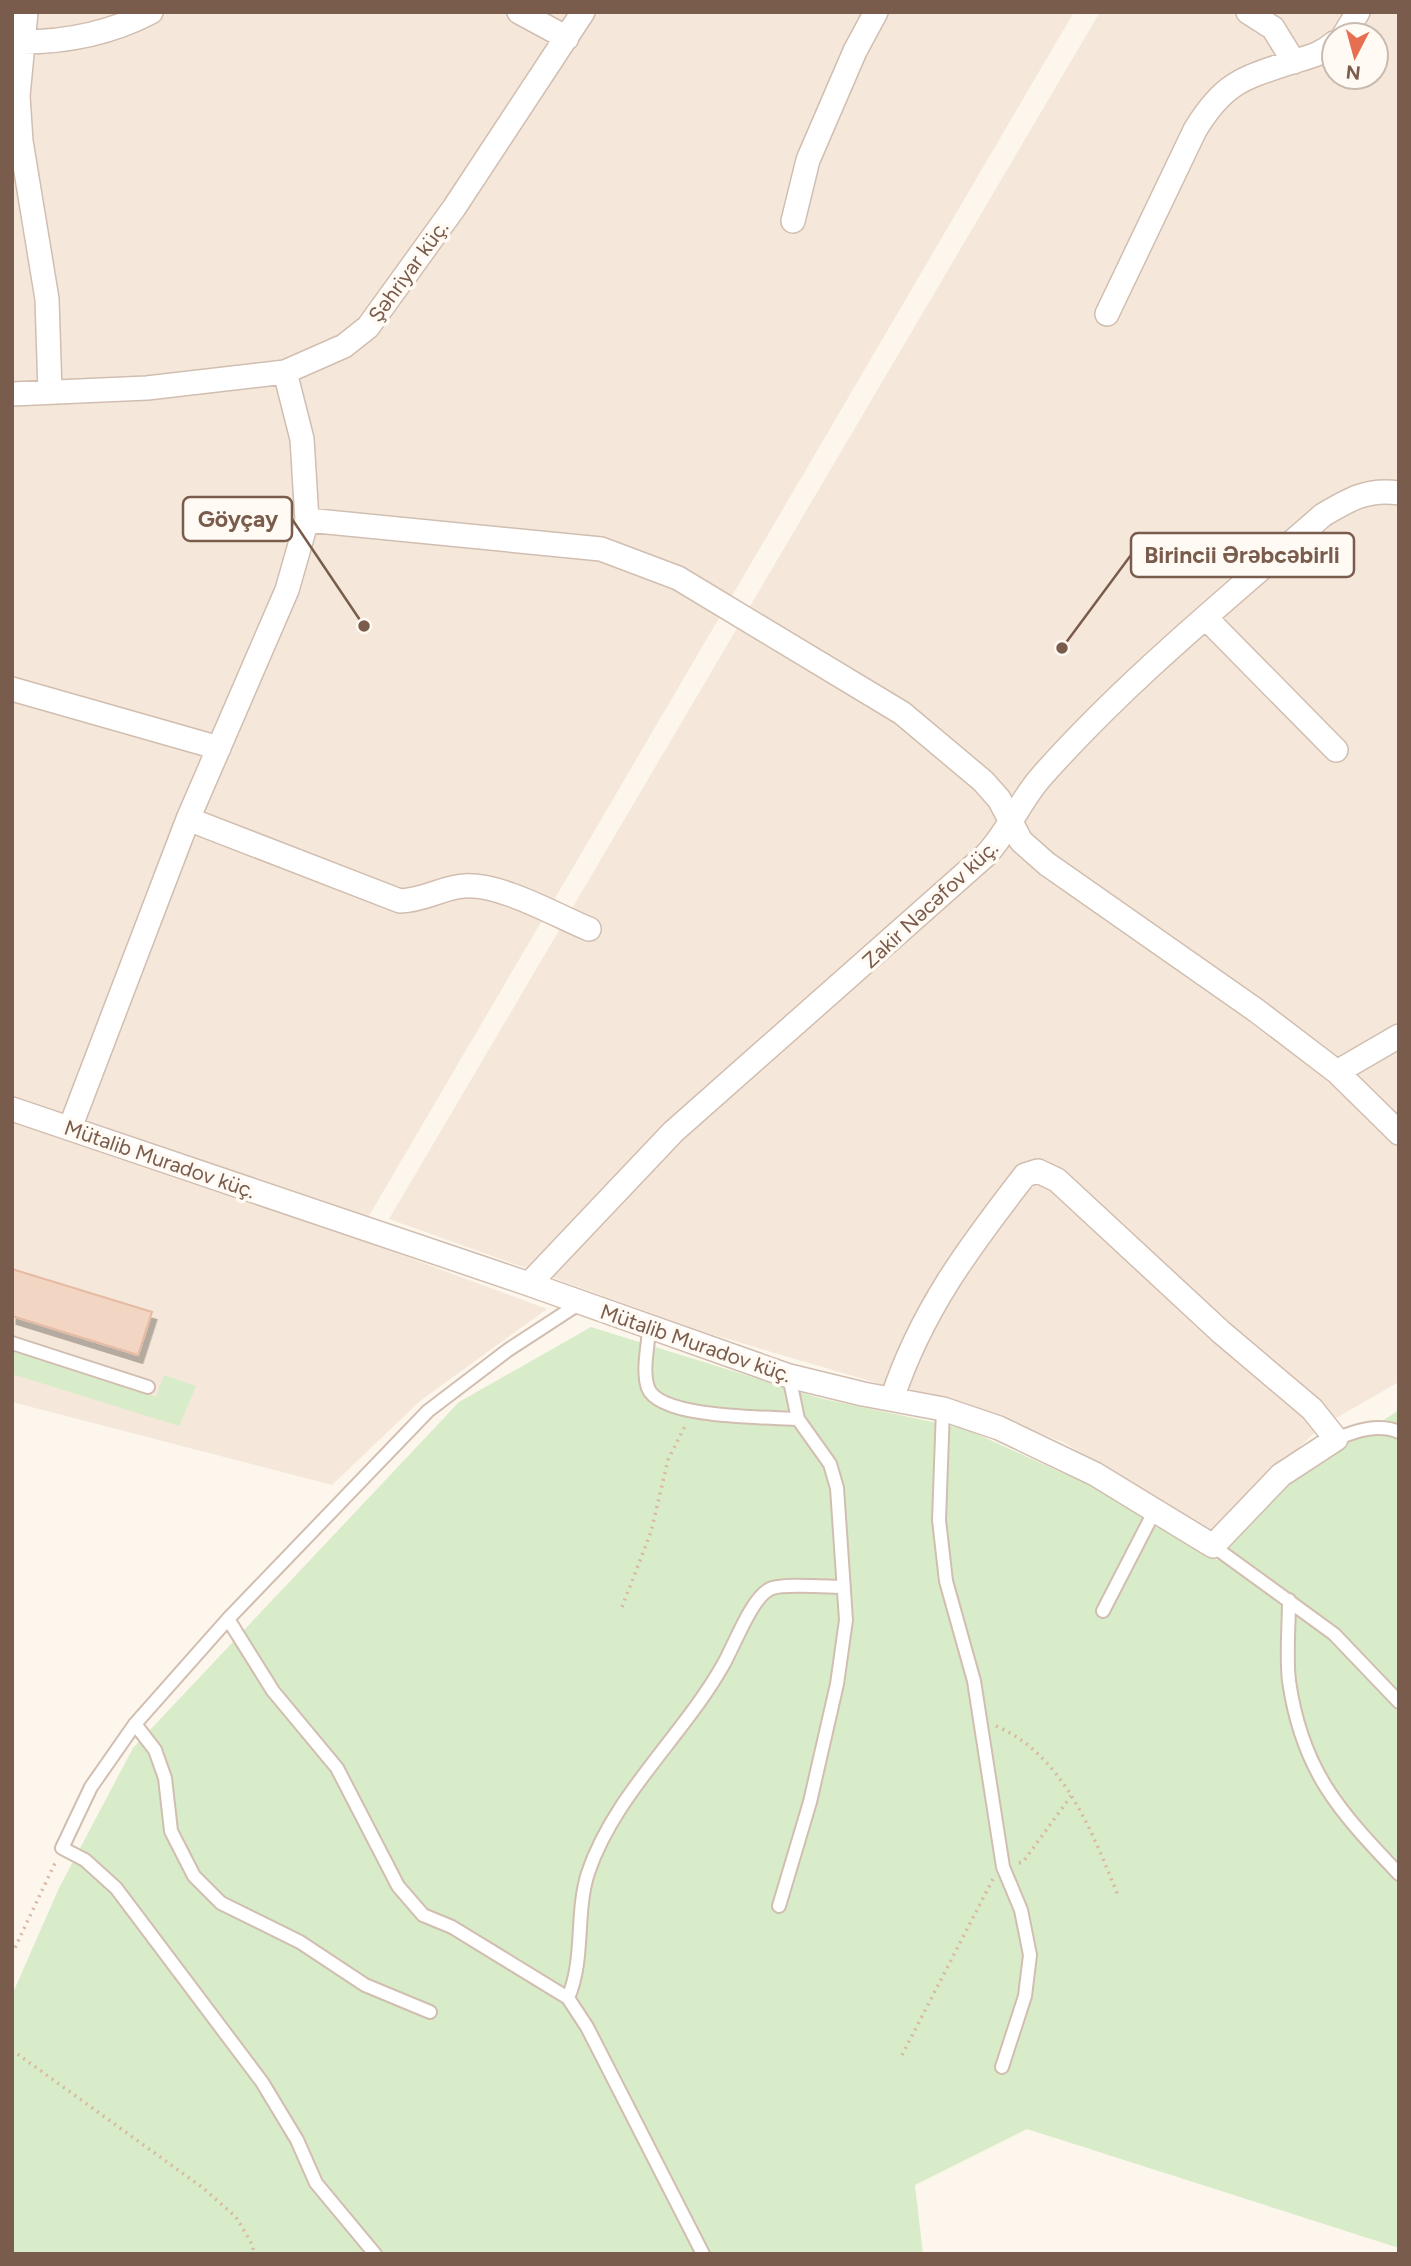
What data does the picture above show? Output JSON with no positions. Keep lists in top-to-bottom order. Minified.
{"streets":{"street":["Şəhriyar küç.","Zakir Nəcəfov küç.","Mütalib Muradov küç."]},"crossings":[["Zakir Nəcəfov küç.","Mütalib Muradov küç."]],"places":["Göyçay","Birincii Ərəbcəbirli"],"north":"bottom"}
